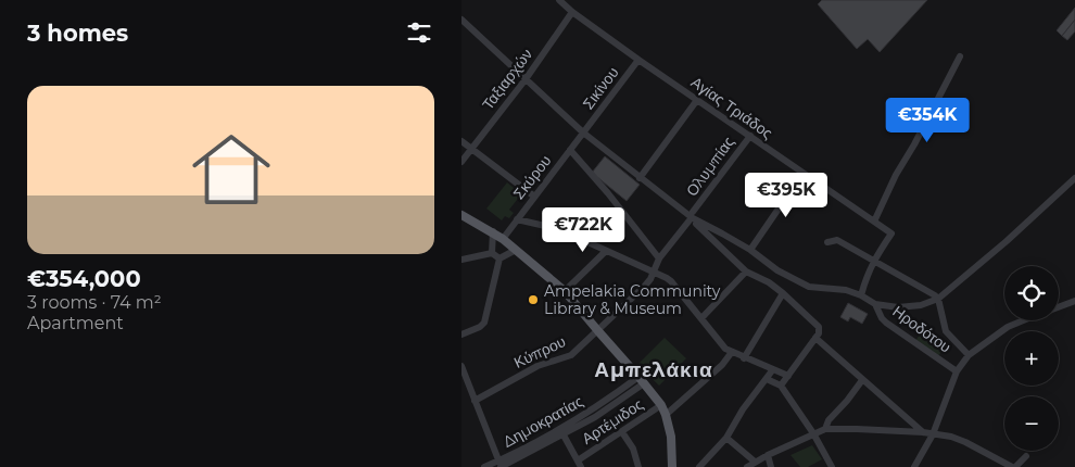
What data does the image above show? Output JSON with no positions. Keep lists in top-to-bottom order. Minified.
{"streets":{"street":["Ταξιαρχών","Σικίνου","Αγίας Τριάδος","Ολυμπίας","Σκύρου","Ηροδότου","Κύπρου","Δημοκρατίας","Αρτέμιδος"]},"crossings":[["Ταξιαρχών","Αγίας Τριάδος"],["Σικίνου","Αγίας Τριάδος"],["Σικίνου","Σκύρου"],["Αγίας Τριάδος","Ολυμπίας"]],"districts":["Αμπελάκια"],"places":["Ampelakia Community Library & Museum"],"page":{"heading":"3 homes","list":[{"name":"€354,000","note":"3 rooms · 74 m² · Apartment"}],"price":["€354K","€395K","€722K"],"map_buttons":["+","−"]}}
